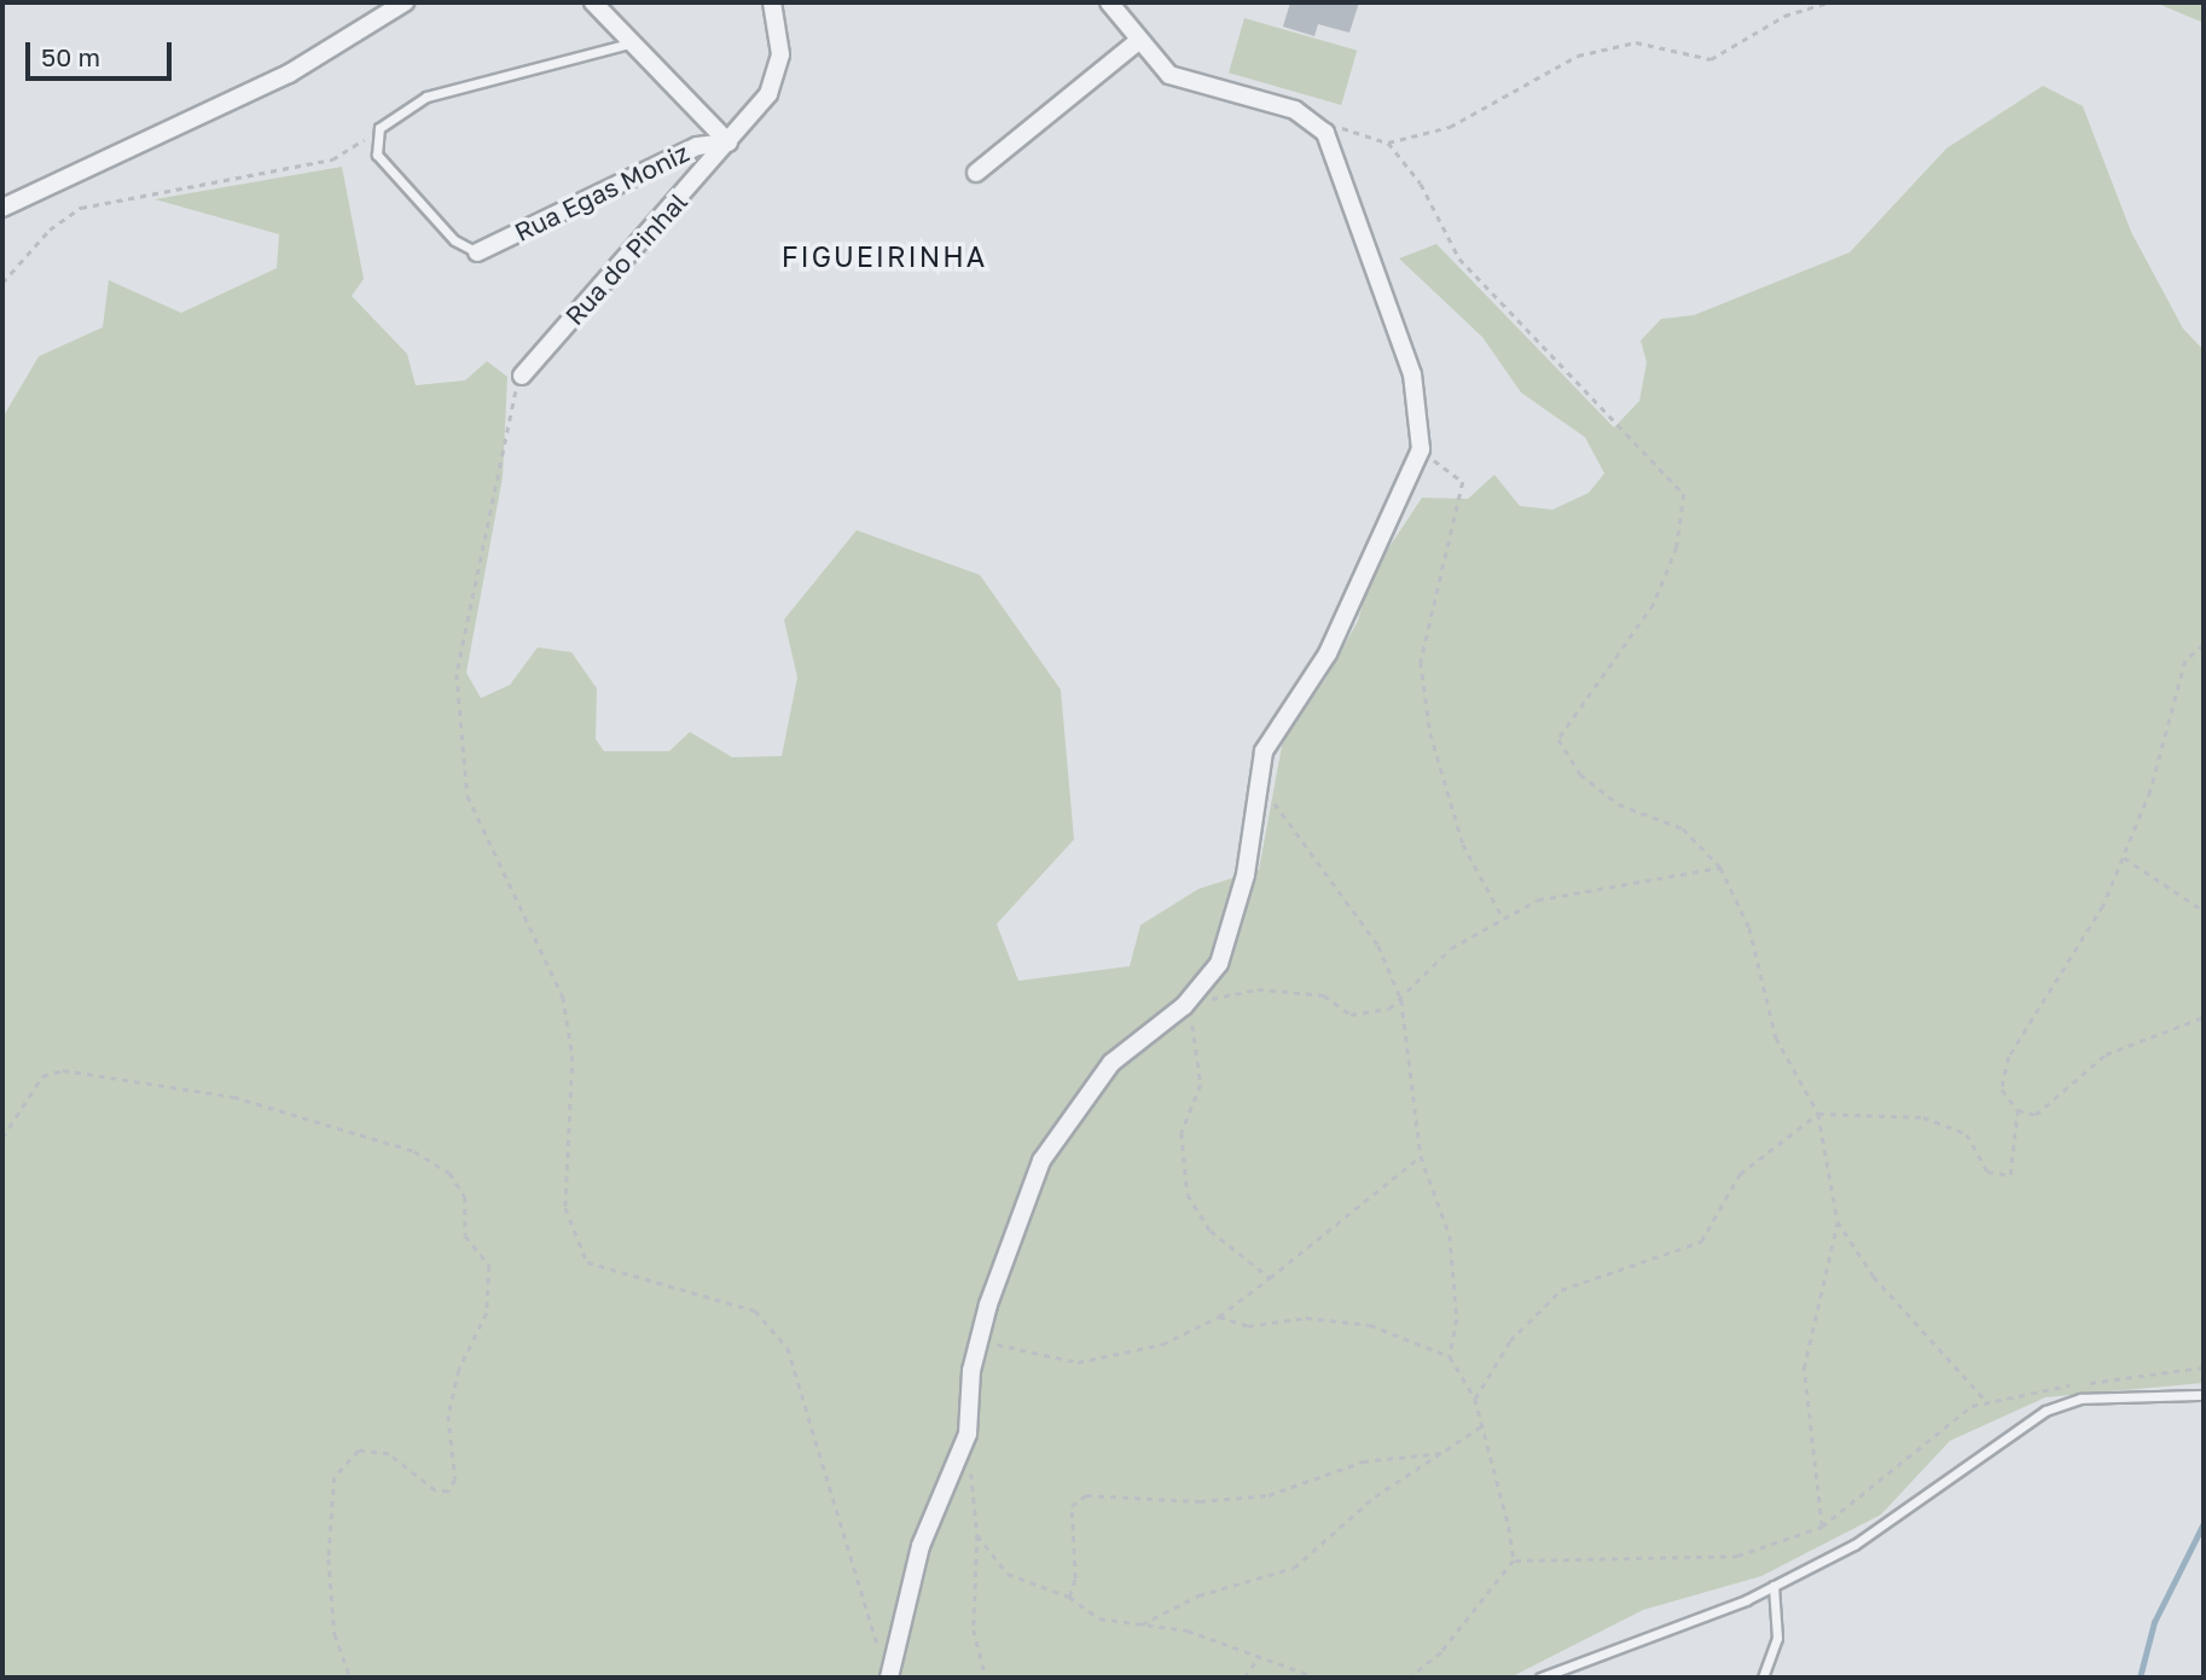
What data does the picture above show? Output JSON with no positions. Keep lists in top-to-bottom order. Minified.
{"streets":{"street":["Rua Egas Moniz","Rua do Pinhal"]},"crossings":[["Rua Egas Moniz","Rua do Pinhal"]],"districts":["FIGUEIRINHA"],"scale_bar":"50 m"}
